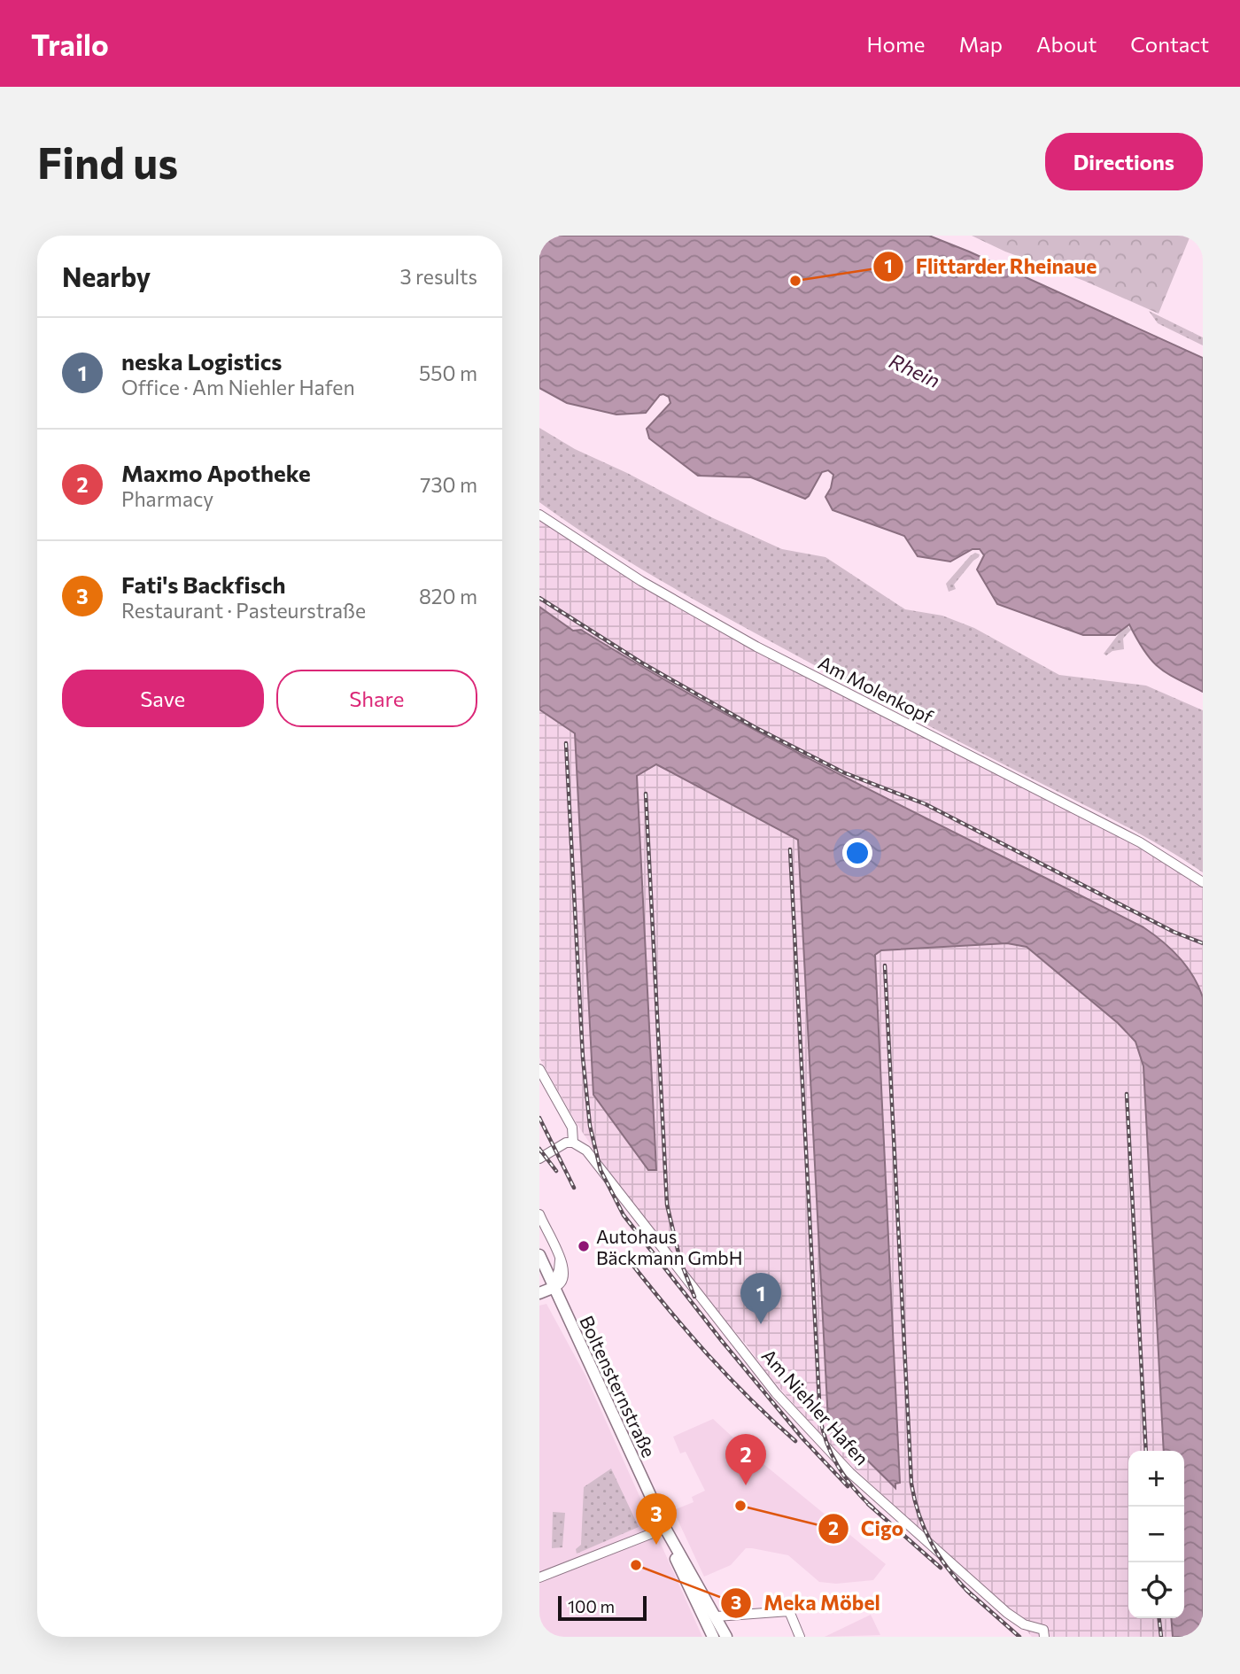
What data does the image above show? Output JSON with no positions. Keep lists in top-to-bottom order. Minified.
{"streets":{"main road":["Boltensternstraße"],"street":["Am Molenkopf","Am Niehler Hafen"]},"water":["Rhein"],"places":["Flittarder Rheinaue","Autohaus Bäckmann GmbH","Cigo","Meka Möbel"],"scale_bar":"100 m","page":{"header":"Trailo","nav":["Home","Map","About","Contact"],"buttons":["Directions",["Save","Share"]],"title":"Find us","heading":["Nearby","3 results"],"list":[{"mark":"1","name":"neska Logistics","note":"Office · Am Niehler Hafen","value":"550 m"},{"mark":"2","name":"Maxmo Apotheke","note":"Pharmacy","value":"730 m"},{"mark":"3","name":"Fati's Backfisch","note":"Restaurant · Pasteurstraße","value":"820 m"}],"pins":["1","2","3"],"map_buttons":["+","−"],"scale":"100 m"}}
